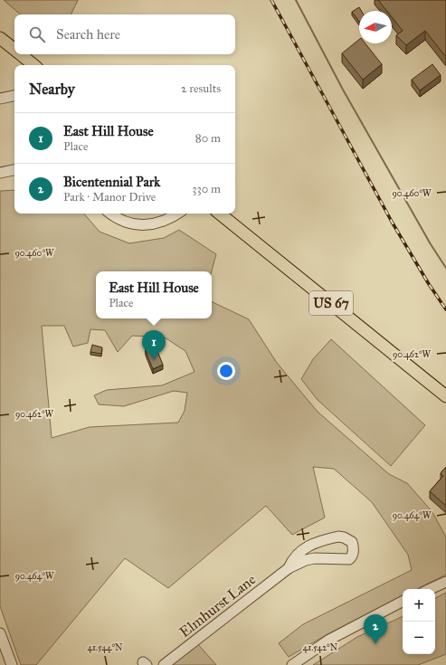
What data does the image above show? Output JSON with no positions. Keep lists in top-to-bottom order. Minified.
{"streets":{"main road":["US 67"],"street":["Elmhurst Lane"]},"north":"left","page":{"search":"Search here","heading":["Nearby","2 results"],"list":[{"mark":"1","name":"East Hill House","note":"Place","value":"80 m"},{"mark":"2","name":"Bicentennial Park","note":"Park · Manor Drive","value":"330 m"}],"popup":["East Hill House","Place"],"pins":["1","2"],"map_buttons":["+","−"]},"coordinates":["90.460°W","90.462°W","90.464°W","41.544°N","41.542°N"]}
